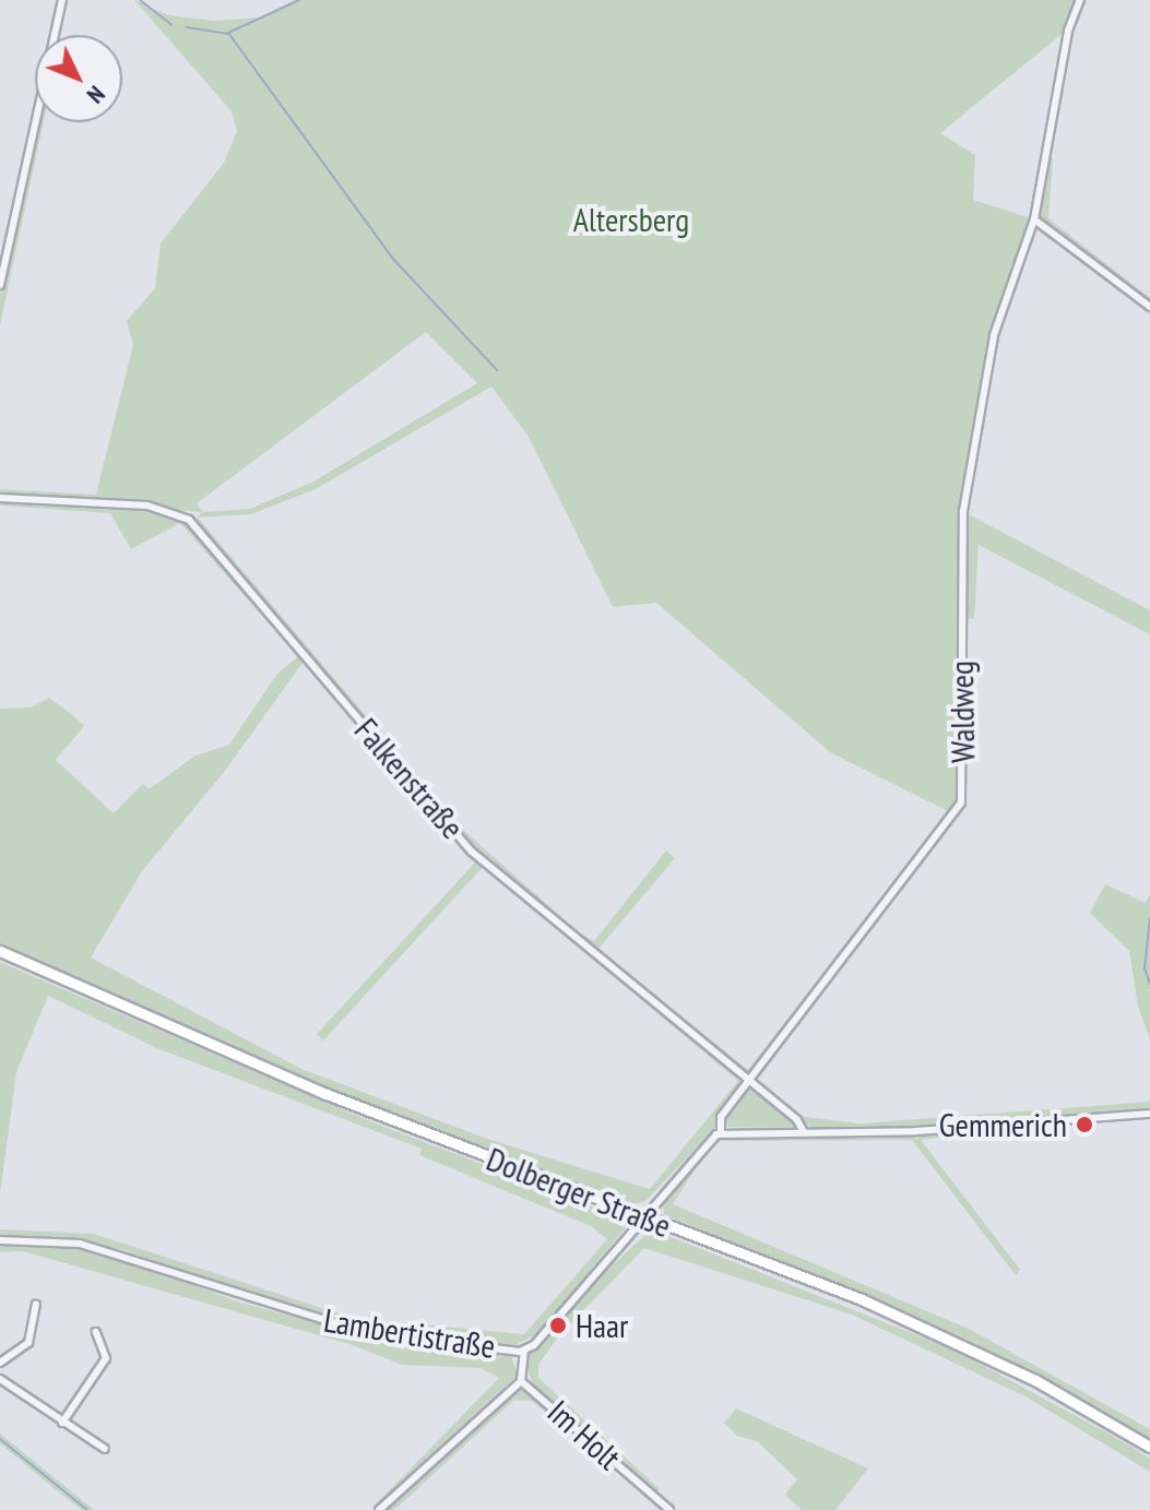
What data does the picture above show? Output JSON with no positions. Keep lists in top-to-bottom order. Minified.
{"streets":{"main road":["Dolberger Straße"],"street":["Waldweg","Falkenstraße","Lambertistraße","Im Holt"]},"crossings":[["Waldweg","Falkenstraße"],["Waldweg","Lambertistraße"],["Dolberger Straße","Lambertistraße"],["Lambertistraße","Im Holt"]],"parks":["Altersberg"],"places":["Gemmerich","Haar"],"north":"bottom right"}
